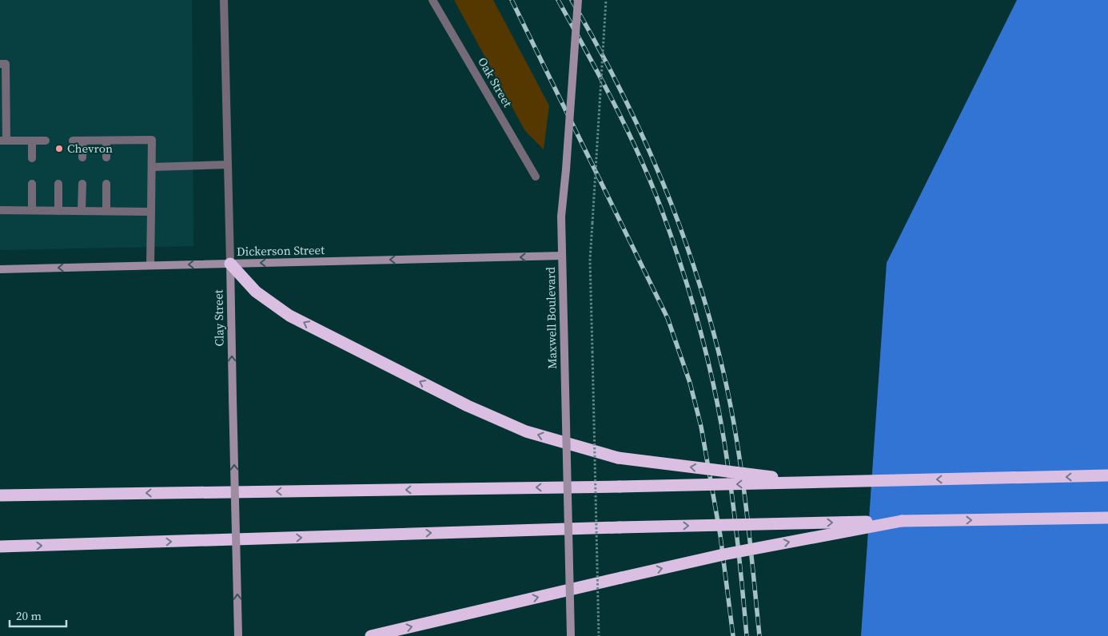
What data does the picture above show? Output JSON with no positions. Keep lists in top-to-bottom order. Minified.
{"streets":{"main road":["Dickerson Street","Clay Street","Maxwell Boulevard"],"street":["Oak Street"]},"crossings":[["Dickerson Street","Clay Street"],["Dickerson Street","Maxwell Boulevard"]],"one_way":["Dickerson Street","Clay Street"],"places":["Chevron"],"scale_bar":"20 m"}
